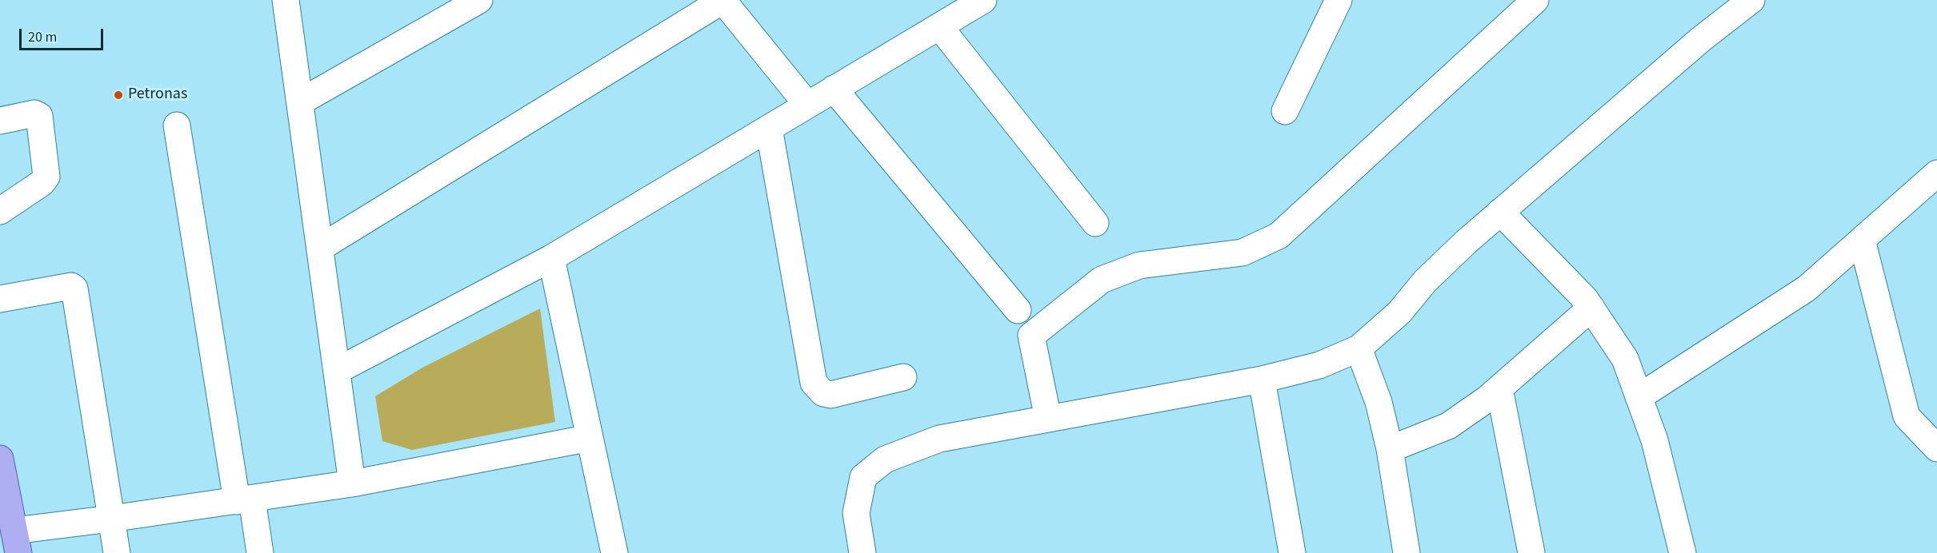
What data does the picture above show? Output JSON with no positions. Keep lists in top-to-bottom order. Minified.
{"places":["Petronas"],"scale_bar":"20 m"}
